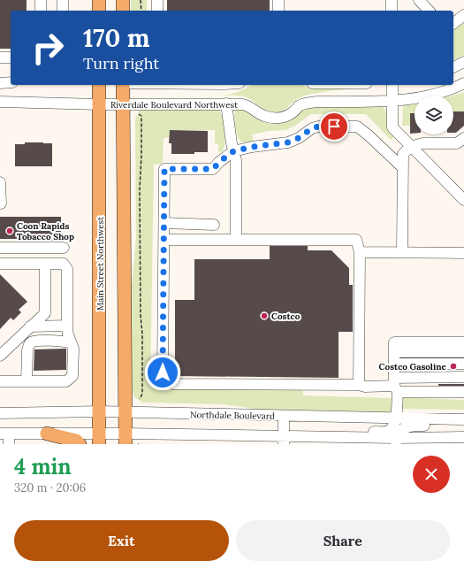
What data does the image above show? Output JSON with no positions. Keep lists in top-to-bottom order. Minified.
{"streets":{"main road":["Main Street Northwest"],"street":["Riverdale Boulevard Northwest","Northdale Boulevard"]},"crossings":[["Riverdale Boulevard Northwest","Main Street Northwest"],["Main Street Northwest","Northdale Boulevard"]],"places":["Coon Rapids Tobacco Shop","Costco","Costco Gasoline"],"page":{"turn":["170 m","Turn right"],"heading":["4 min","320 m · 20:06"],"buttons":["Exit","Share"]}}
